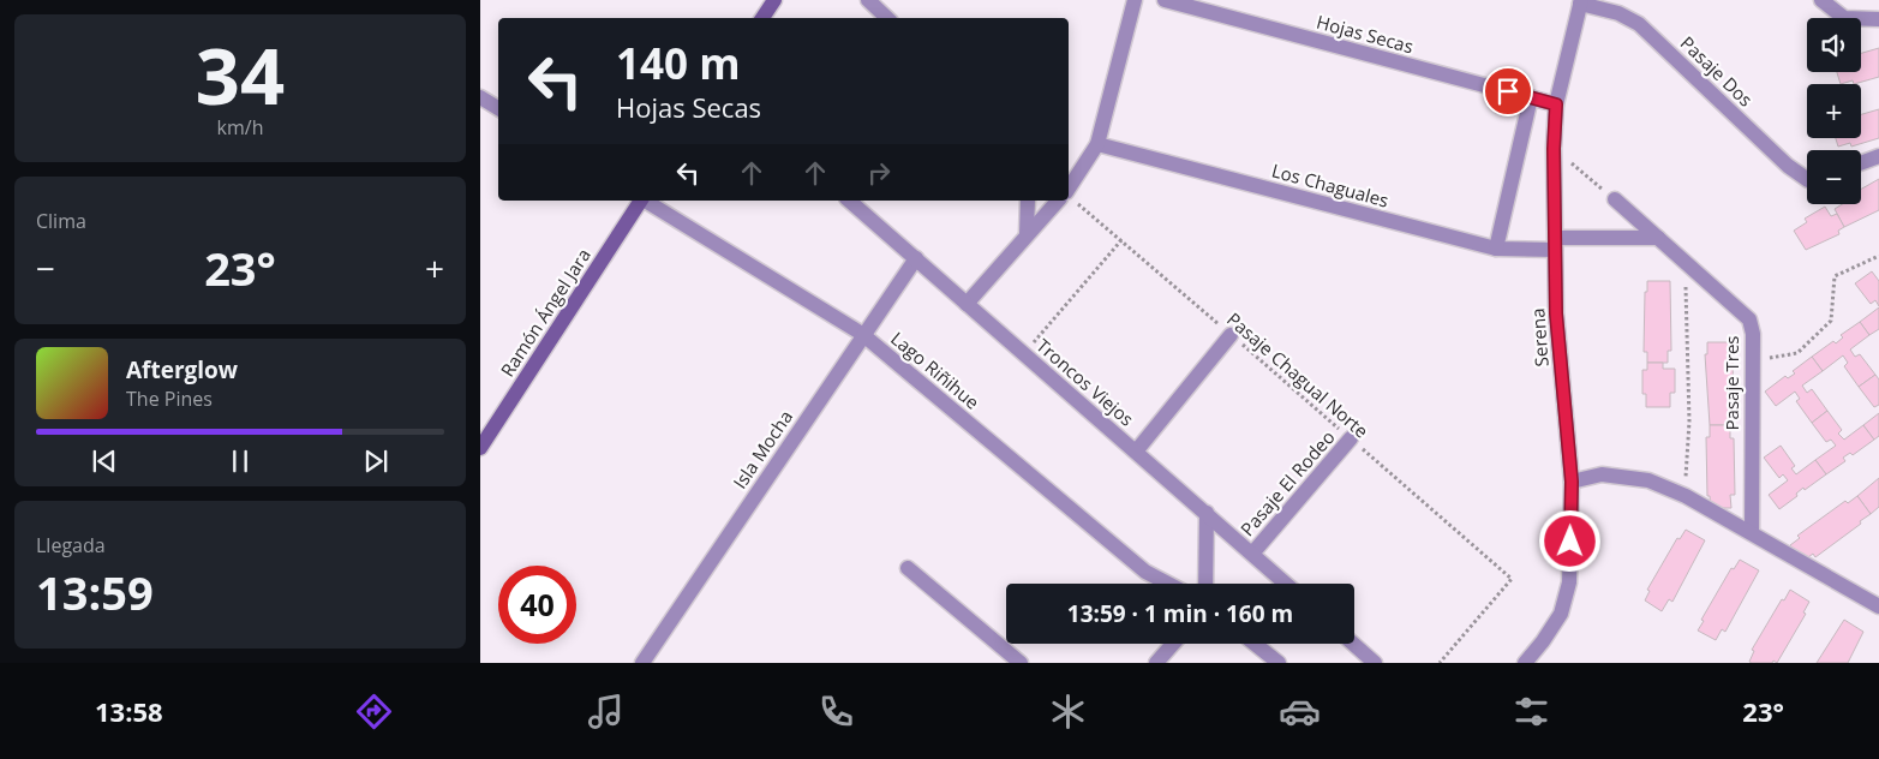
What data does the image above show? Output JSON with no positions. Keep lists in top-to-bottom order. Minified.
{"streets":{"main road":["Ramón Ángel Jara"],"street":["Hojas Secas","Pasaje Dos","Los Chaguales","Serena","Lago Riñihue","Troncos Viejos","Pasaje Tres","Isla Mocha","Pasaje El Rodeo"],"path":["Pasaje Chagual Norte"]},"crossings":[["Hojas Secas","Serena"],["Pasaje Dos","Serena"],["Los Chaguales","Serena"],["Lago Riñihue","Isla Mocha"],["Pasaje Chagual Norte","Pasaje El Rodeo"],["Troncos Viejos","Isla Mocha"],["Troncos Viejos","Pasaje El Rodeo"]],"page":{"tile":[["34","km/h"],"Clima",["Llegada","13:59"]],"map_buttons":["+","−"],"turn":["140 m","Hojas Secas"],"heat":["−","23°","+"],"song":["Afterglow","The Pines"],"limit":"40","trip":"13:59 · 1 min · 160 m","tabs":["13:58","23°"]}}
